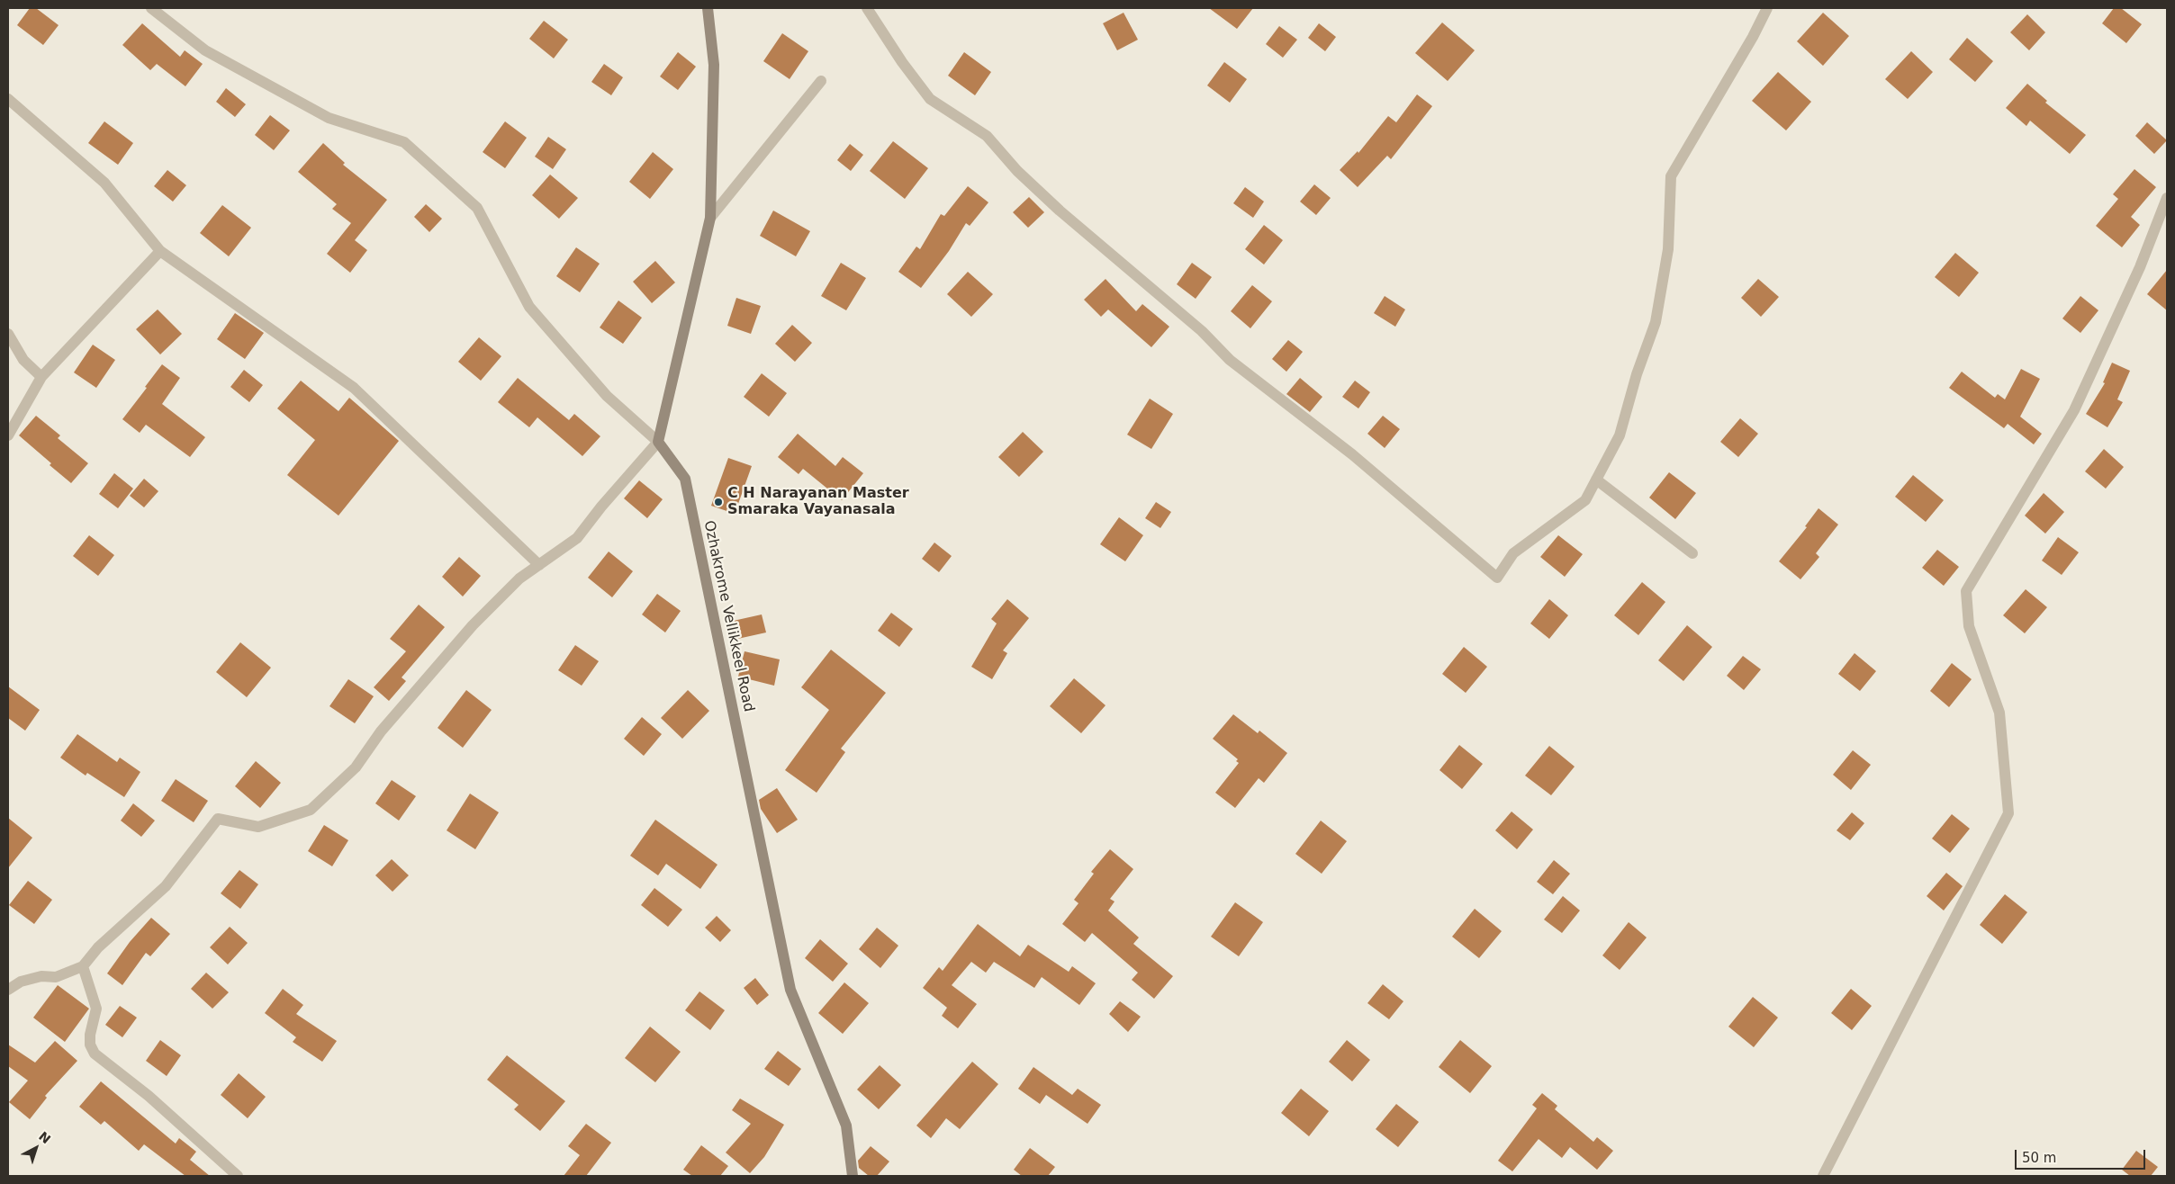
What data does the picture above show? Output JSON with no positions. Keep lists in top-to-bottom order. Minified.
{"streets":{"main road":["Ozhakrome Vellikkeel Road"]},"places":["C H Narayanan Master Smaraka Vayanasala"],"scale_bar":"50 m","north":"top right"}
